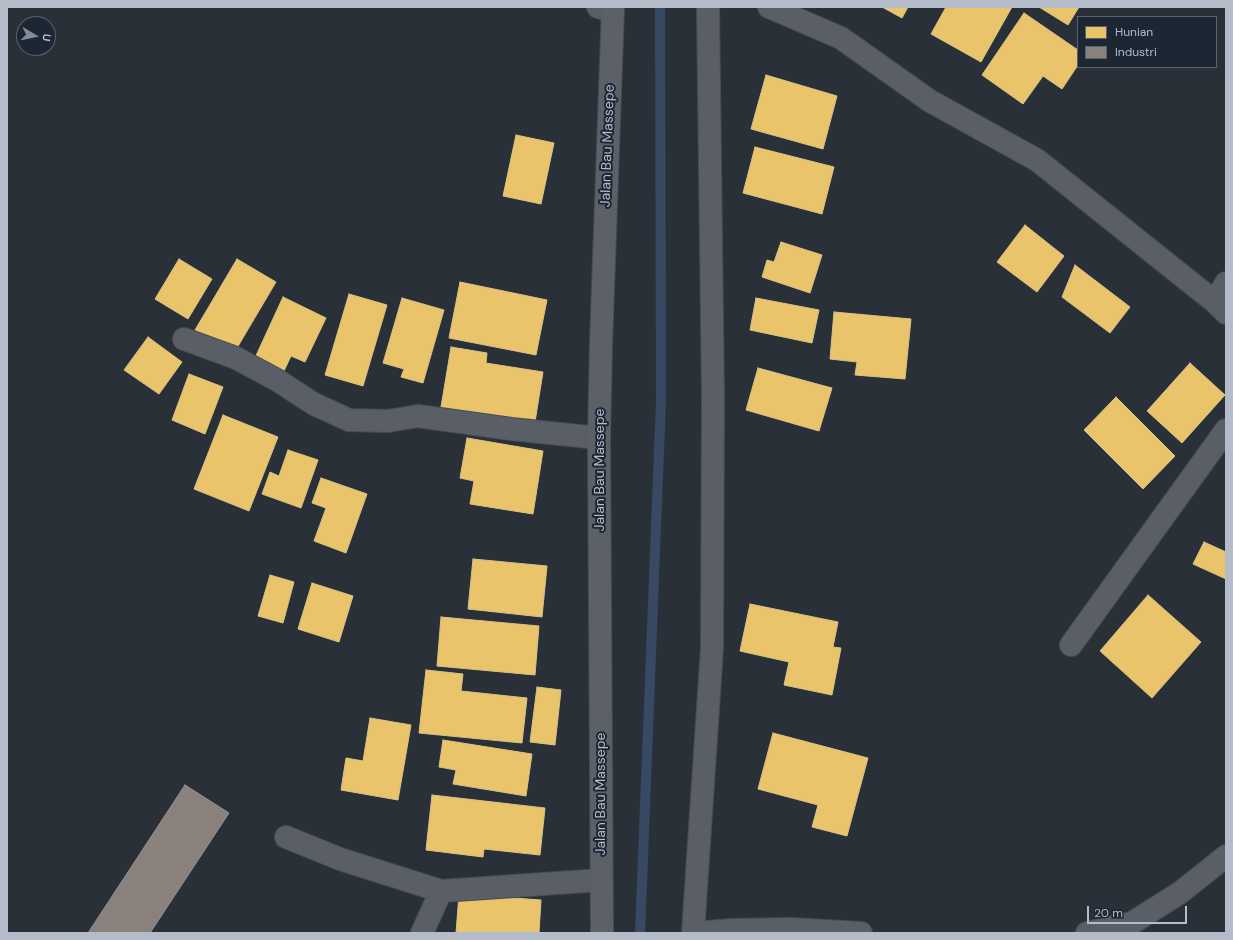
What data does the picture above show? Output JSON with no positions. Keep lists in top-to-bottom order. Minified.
{"streets":{"main road":["Jalan Bau Massepe"]},"legend":["Hunian","Industri"],"scale_bar":"20 m","north":"right"}
